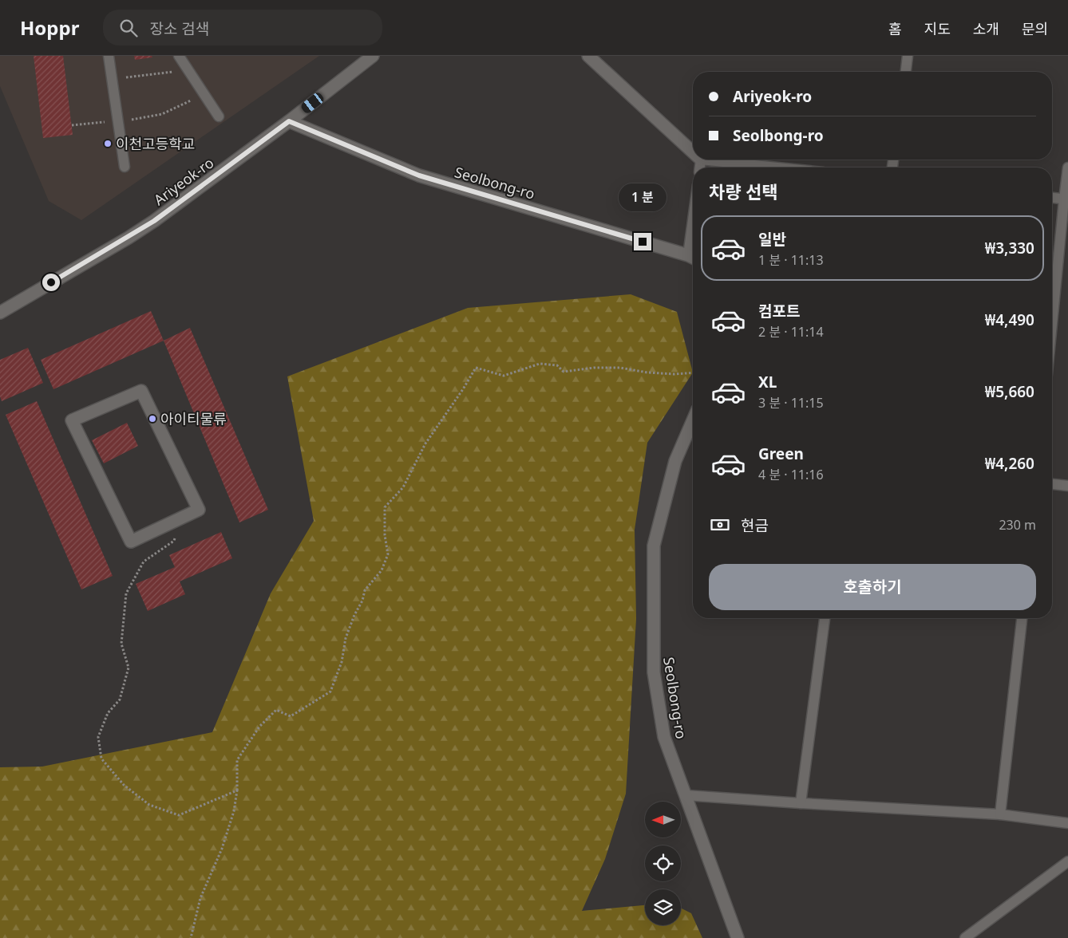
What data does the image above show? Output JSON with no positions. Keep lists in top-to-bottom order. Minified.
{"streets":{"street":["Ariyeok-ro","Seolbong-ro"]},"crossings":[["Ariyeok-ro","Seolbong-ro"]],"places":["이천고등학교","아이티물류"],"north":"left","page":{"header":"Hoppr","search":"장소 검색","nav":["홈","지도","소개","문의"],"banner":["Ariyeok-ro","Seolbong-ro"],"heading":"차량 선택","bubble":"1 분","list":[{"name":"일반","note":"1 분 · 11:13","value":"₩3,330"},{"name":"컴포트","note":"2 분 · 11:14","value":"₩4,490"},{"name":"XL","note":"3 분 · 11:15","value":"₩5,660"},{"name":"Green","note":"4 분 · 11:16","value":"₩4,260"}],"pay":["현금","230 m"],"buttons":"호출하기"}}
